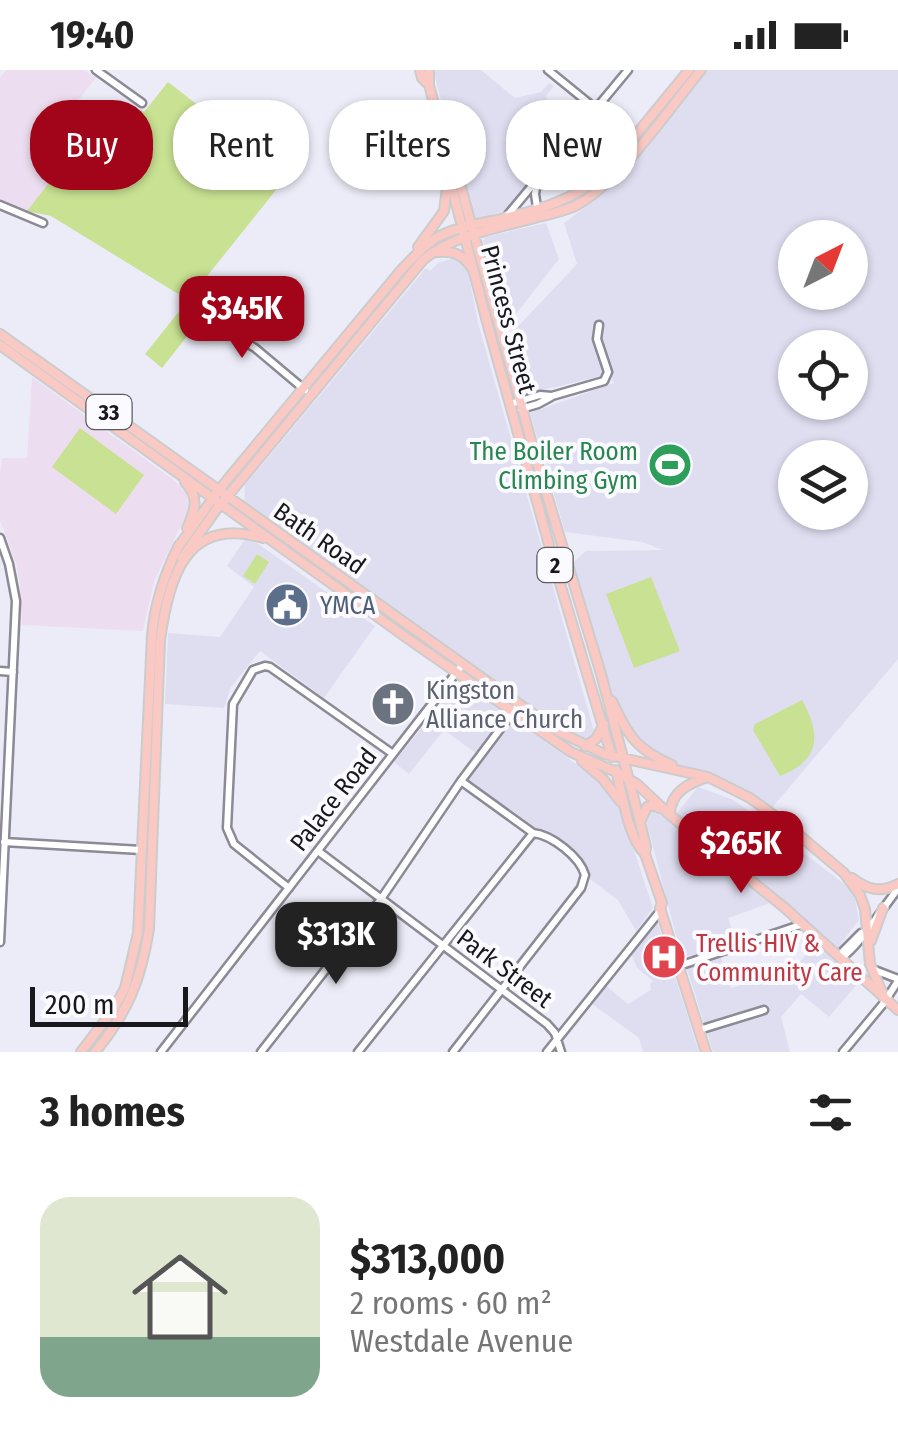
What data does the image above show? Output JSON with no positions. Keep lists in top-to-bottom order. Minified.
{"streets":{"main road":["Princess Street","33","Bath Road","2"],"street":["Palace Road","Park Street"]},"crossings":[["Princess Street","33"],["Princess Street","Bath Road"],["33","Bath Road"],["Bath Road","Palace Road"],["Palace Road","Park Street"]],"places":{"sports":["The Boiler Room Climbing Gym"],"public building":["YMCA"],"church":["Kingston Alliance Church"],"hospital":["Trellis HIV & Community Care"]},"scale_bar":"200 m","north":"top right","page":{"status":"19:40","chip":["Buy","Rent","Filters","New"],"price":["$345K","$265K","$313K"],"scale":"200 m","heading":"3 homes","list":[{"name":"$313,000","note":"2 rooms · 60 m² · Westdale Avenue"}]}}
